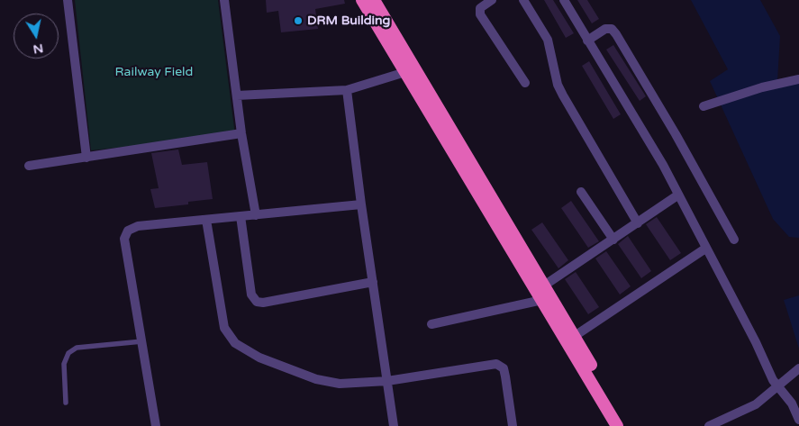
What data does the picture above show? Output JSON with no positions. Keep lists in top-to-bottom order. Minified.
{"parks":["Railway Field"],"places":["DRM Building"],"north":"bottom"}
